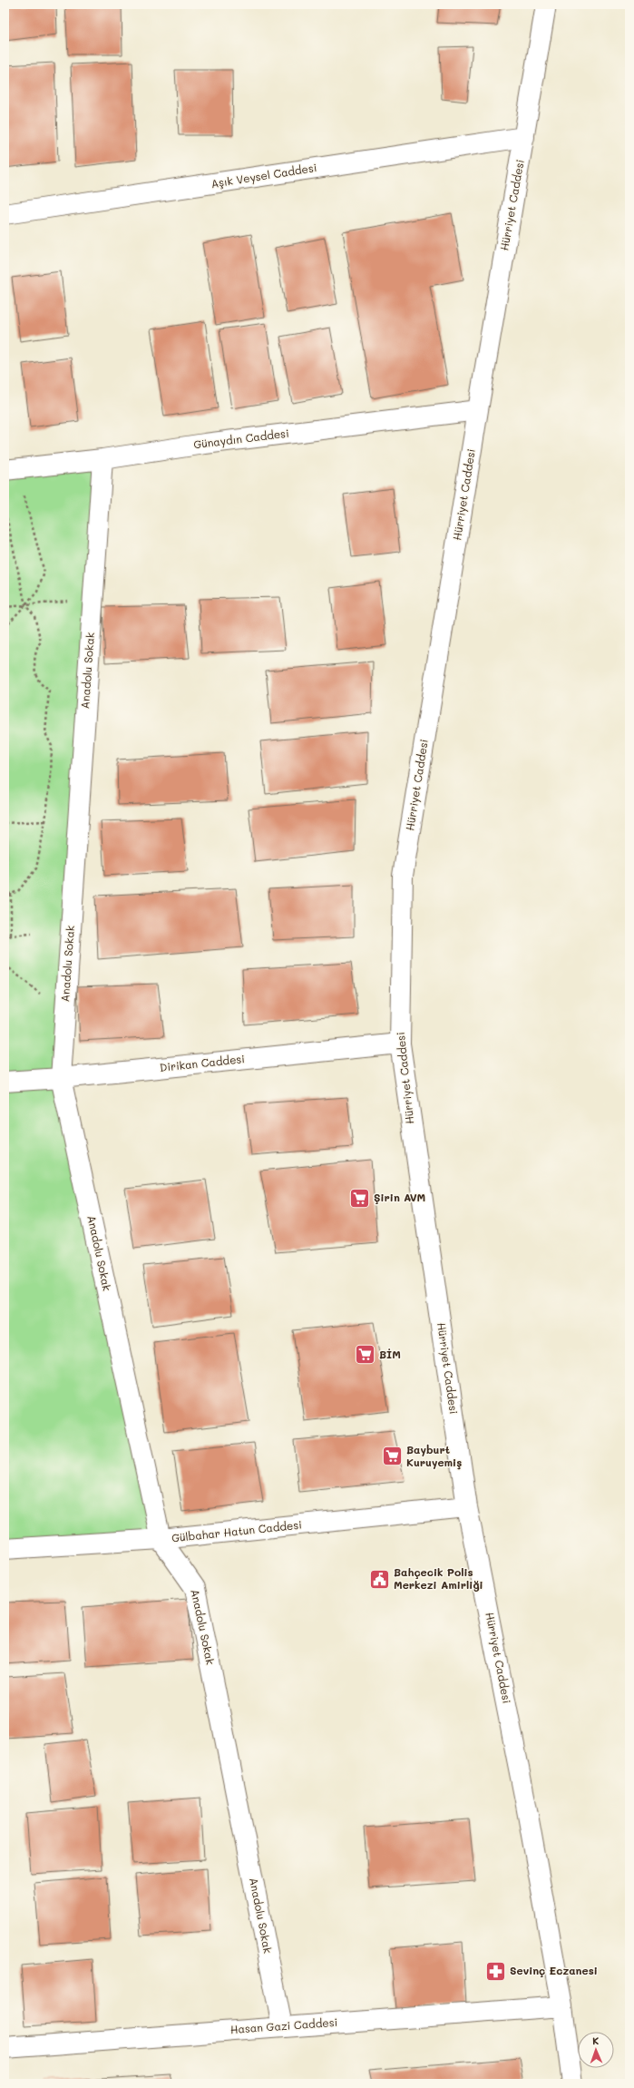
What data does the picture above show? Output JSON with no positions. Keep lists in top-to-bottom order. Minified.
{"streets":{"street":["Aşık Veysel Caddesi","Hürriyet Caddesi","Günaydın Caddesi","Anadolu Sokak","Dirikan Caddesi","Gülbahar Hatun Caddesi","Hasan Gazi Caddesi"]},"crossings":[["Aşık Veysel Caddesi","Hürriyet Caddesi"],["Hürriyet Caddesi","Günaydın Caddesi"],["Hürriyet Caddesi","Dirikan Caddesi"],["Hürriyet Caddesi","Gülbahar Hatun Caddesi"],["Hürriyet Caddesi","Hasan Gazi Caddesi"],["Günaydın Caddesi","Anadolu Sokak"],["Anadolu Sokak","Dirikan Caddesi"],["Anadolu Sokak","Gülbahar Hatun Caddesi"],["Anadolu Sokak","Hasan Gazi Caddesi"]],"places":{"supermarket":["Şirin AVM","BİM","Bayburt Kuruyemiş"],"public building":["Bahçecik Polis Merkezi Amirliği"],"pharmacy":["Sevinç Eczanesi"]},"north":"top"}
